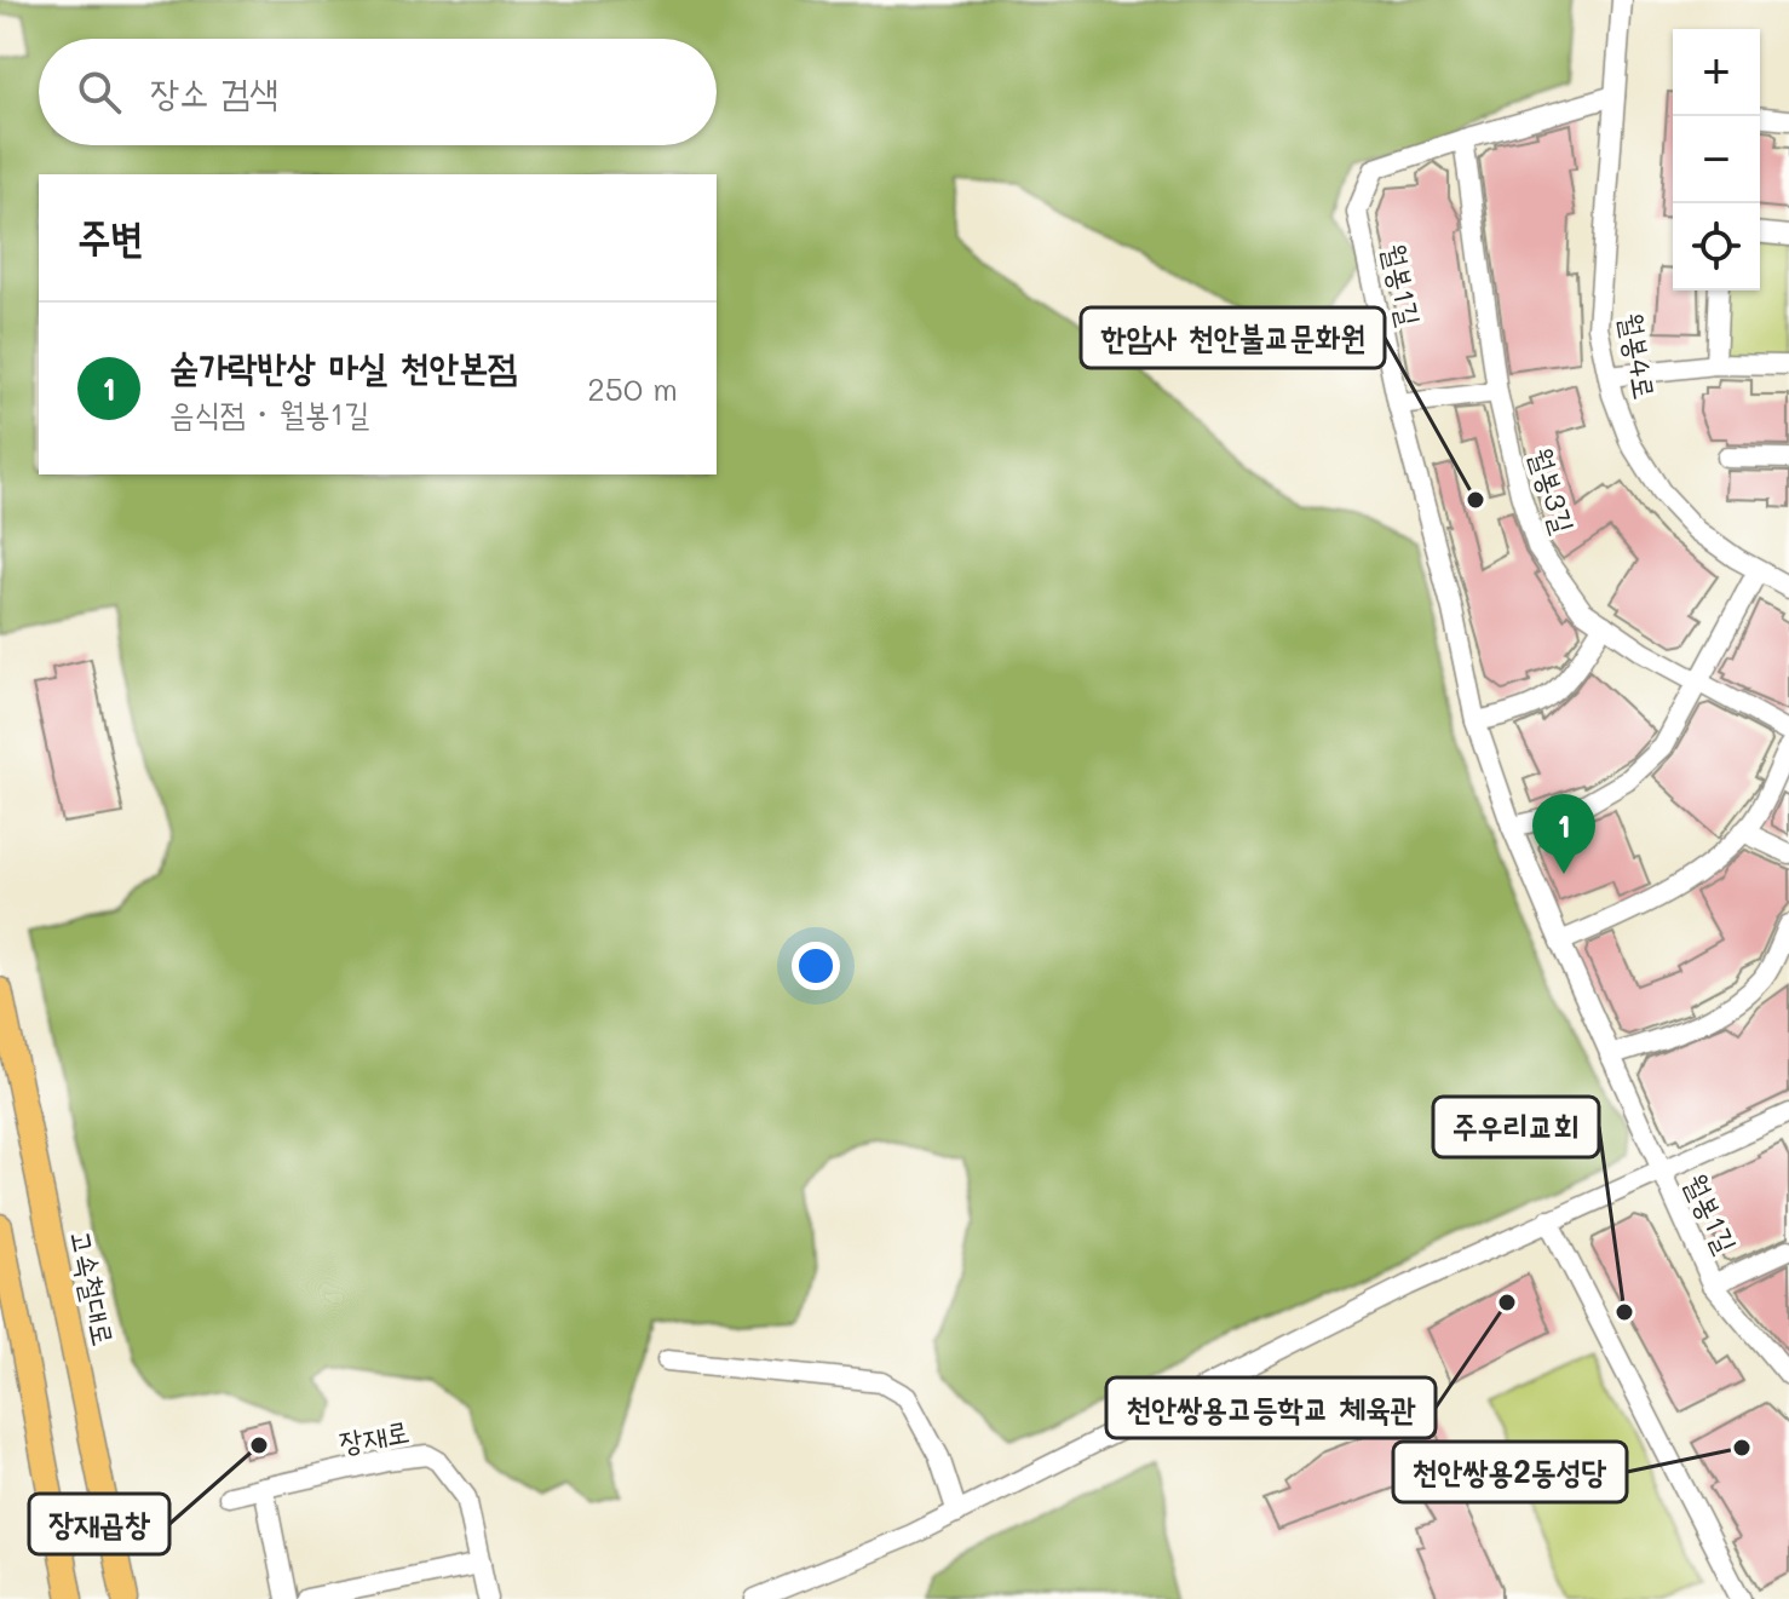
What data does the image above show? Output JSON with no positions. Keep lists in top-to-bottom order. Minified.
{"streets":{"main road":["고속철대로"],"street":["월봉1길","월봉4로","월봉3길","장재로"]},"crossings":[["월봉1길","월봉4로"],["월봉1길","월봉3길"]],"places":["한암사 천안불교문화원","천안쌍용고등학교 체육관","주우리교회","장재곱창","천안쌍용2동성당"],"page":{"map_buttons":["+","−"],"search":"장소 검색","heading":"주변","list":[{"mark":"1","name":"숟가락반상 마실 천안본점","note":"음식점 · 월봉1길","value":"250 m"}],"pins":"1"}}
